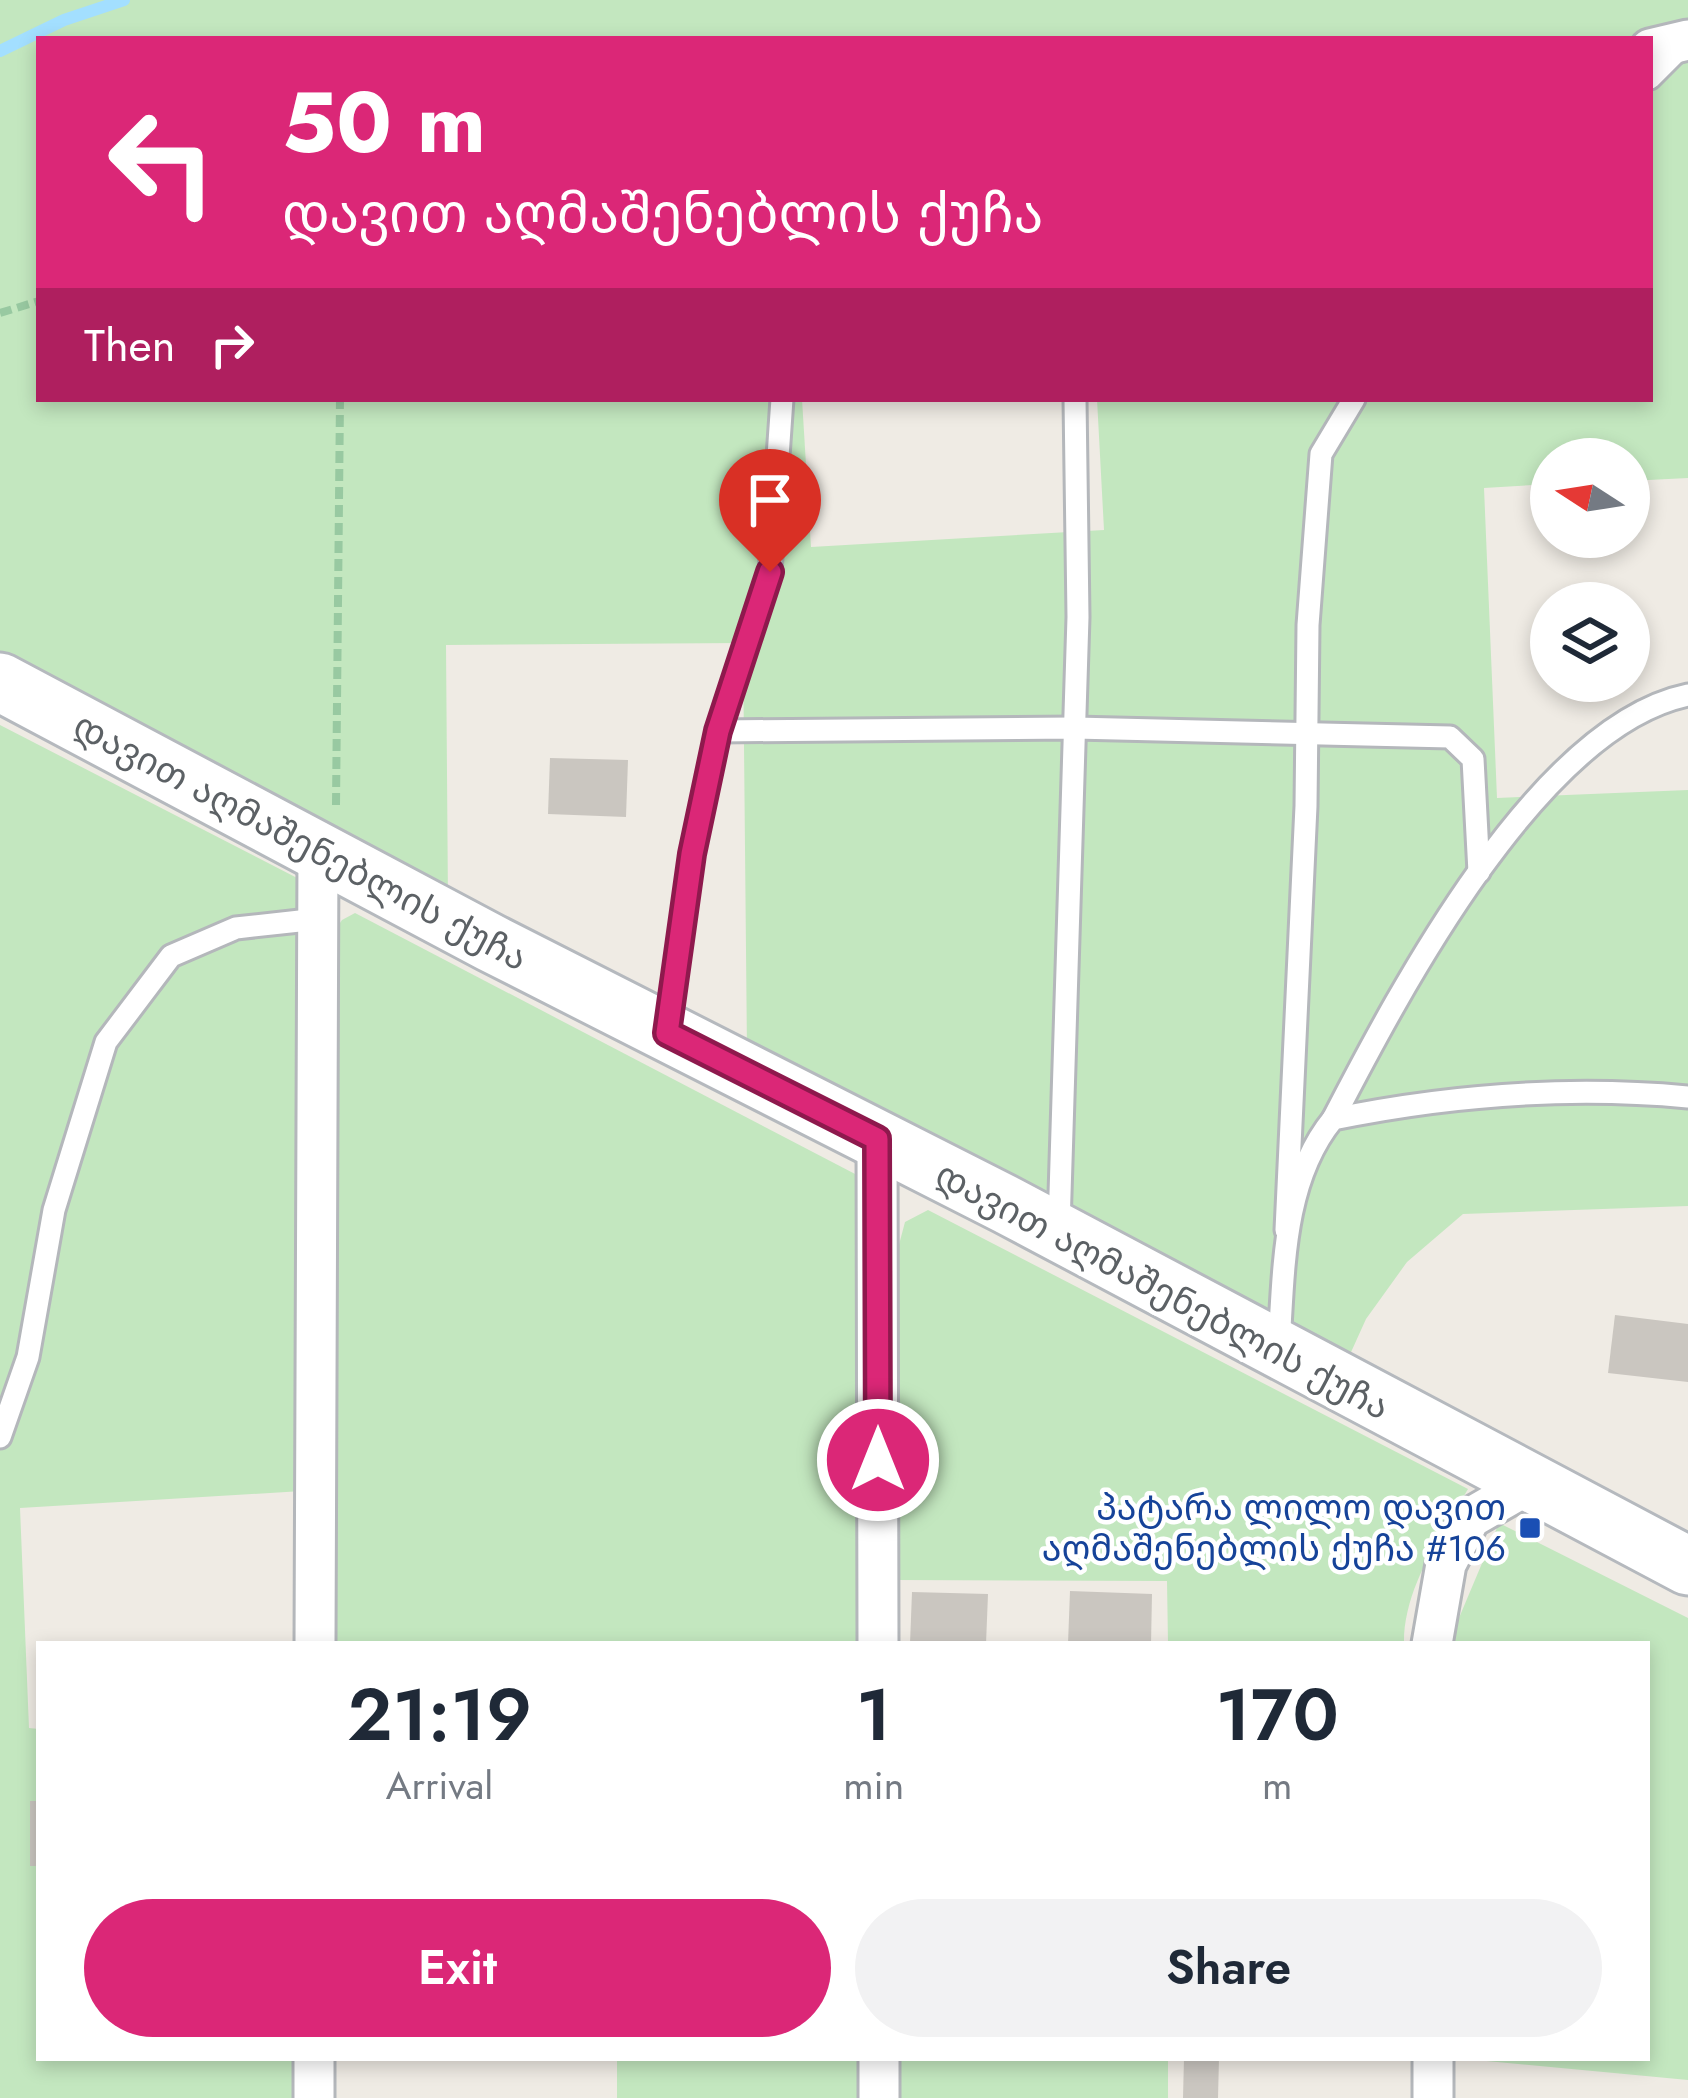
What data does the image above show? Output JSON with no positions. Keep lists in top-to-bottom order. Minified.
{"streets":{"street":["დავით აღმაშენებლის ქუჩა"]},"places":{"transit":["პატარა ლილო დავით აღმაშენებლის ქუჩა #106"]},"north":"left","page":{"turn":["50 m","დავით აღმაშენებლის ქუჩა"],"then":"Then","eta":["21:19","Arrival","1","min","170","m"],"buttons":["Exit","Share"]}}
